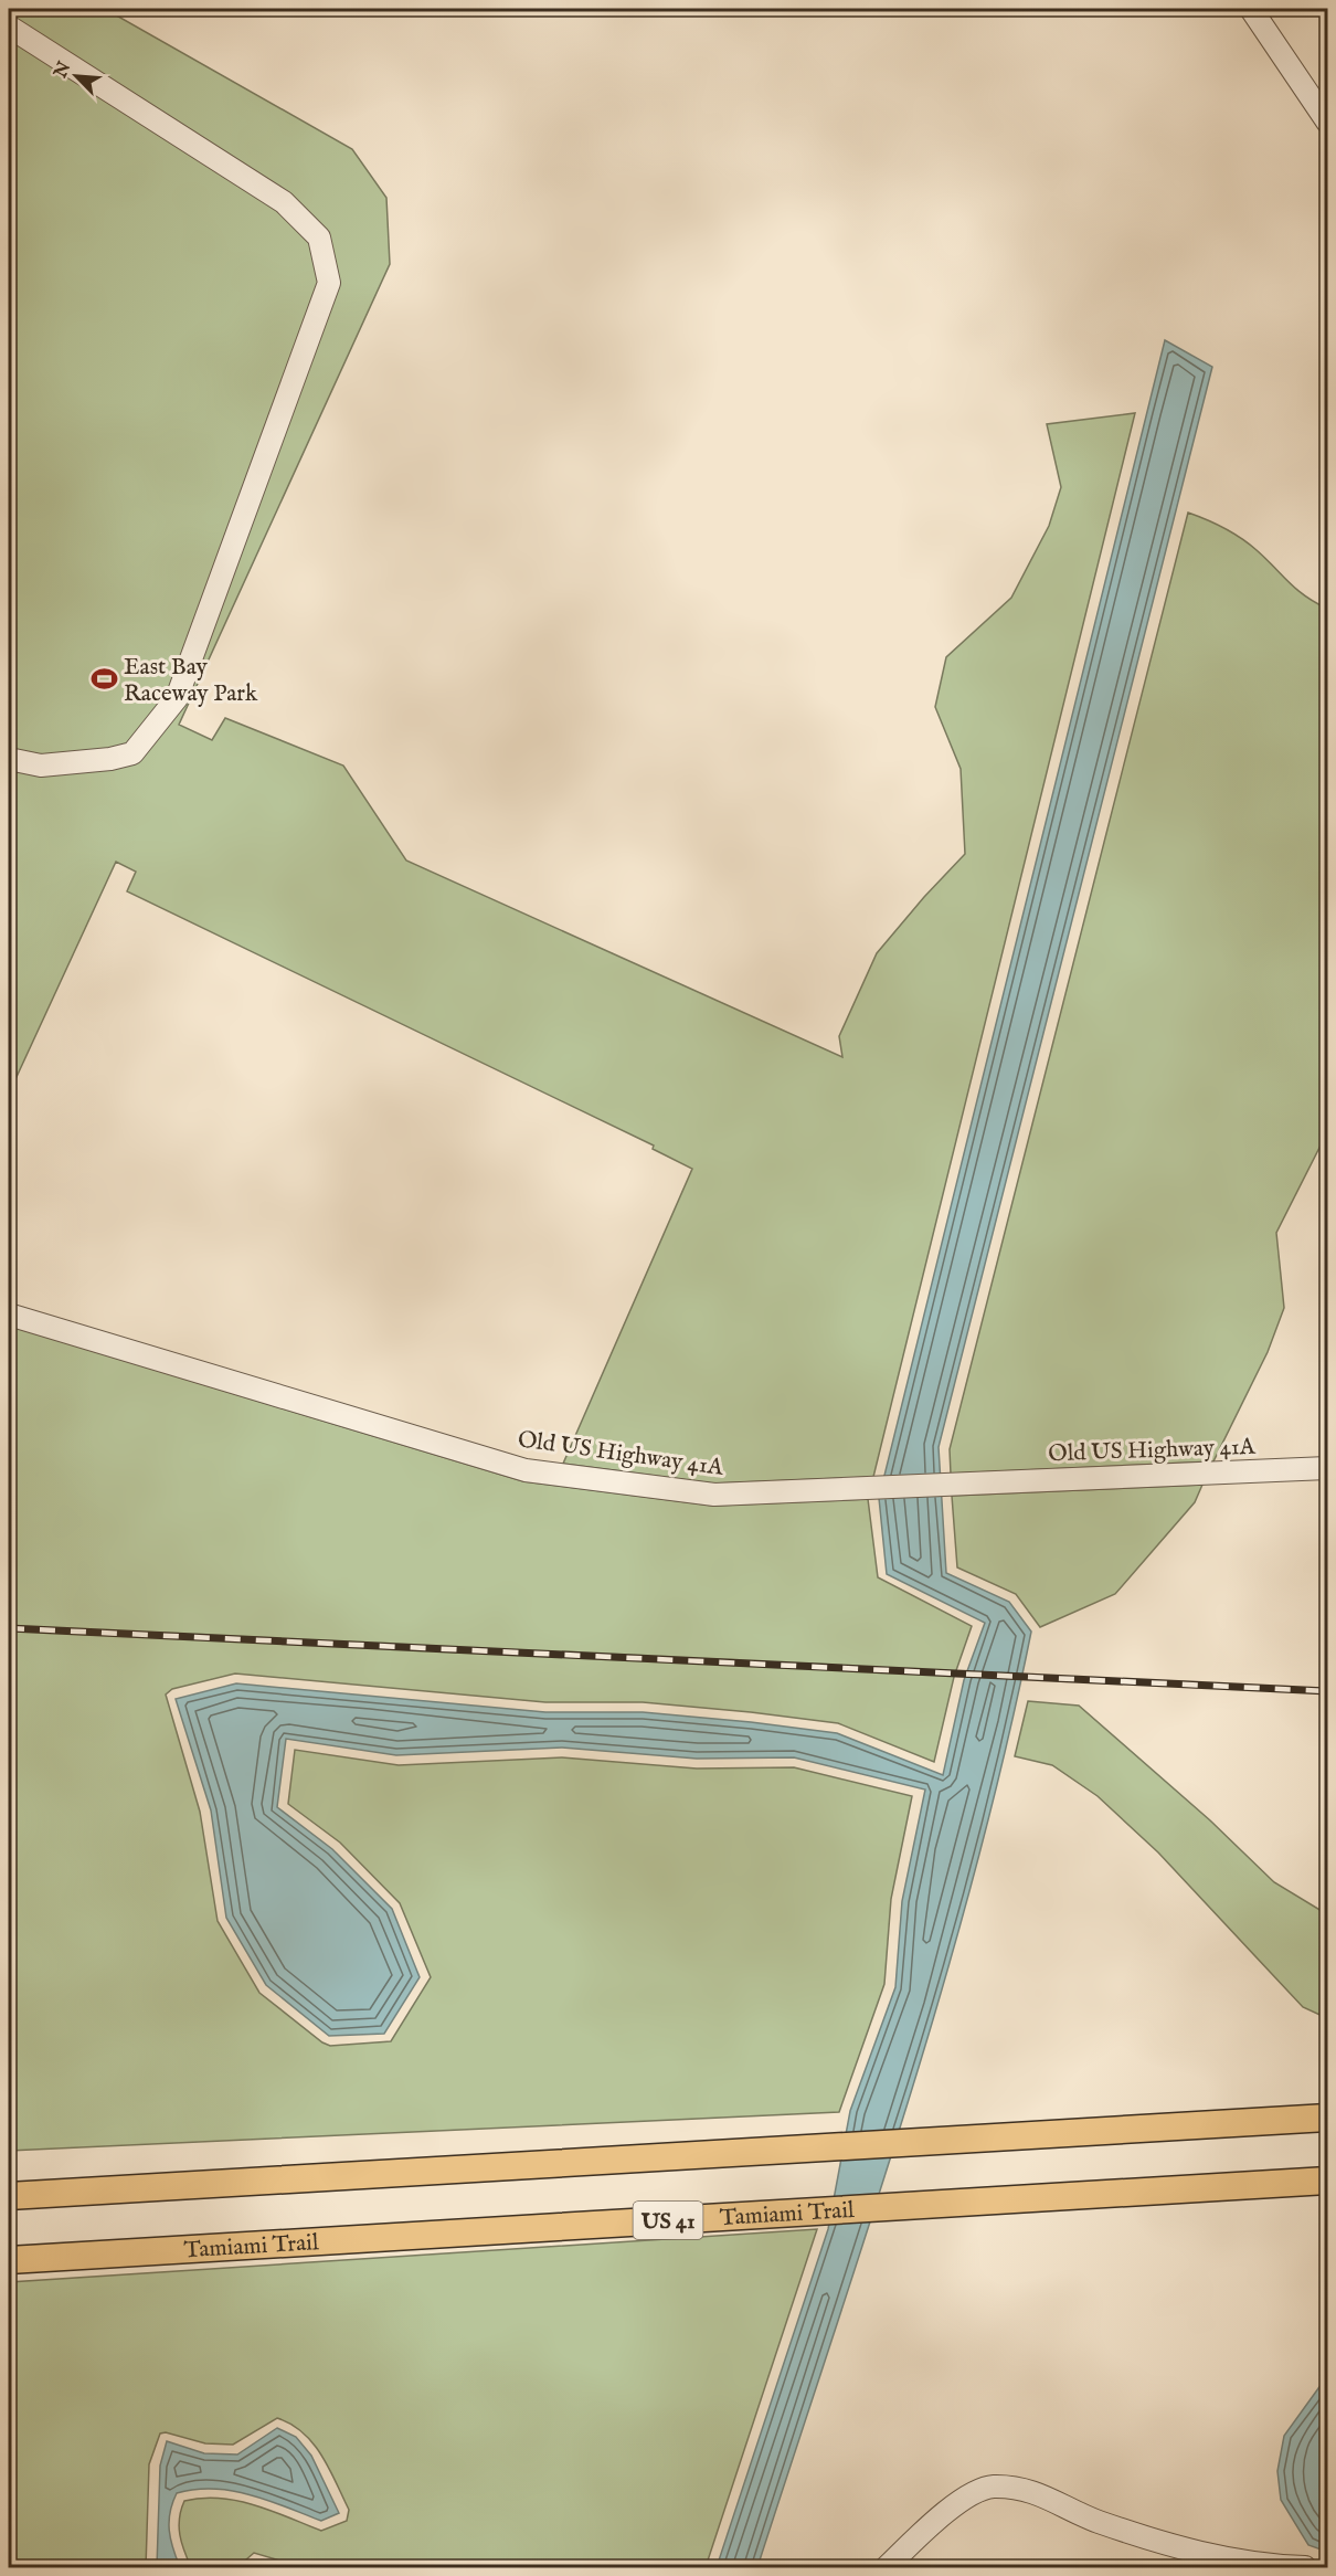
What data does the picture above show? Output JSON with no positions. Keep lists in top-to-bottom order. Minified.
{"streets":{"main road":["Tamiami Trail","US 41"],"street":["Old US Highway 41A"]},"places":{"sports":["East Bay Raceway Park"]},"north":"top left"}
